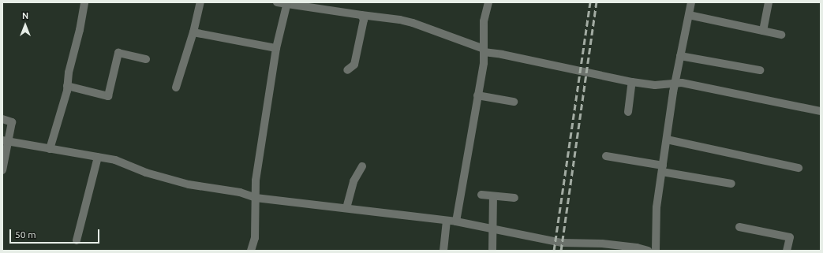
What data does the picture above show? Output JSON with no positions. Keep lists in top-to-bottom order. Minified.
{"scale_bar":"50 m","north":"top"}
